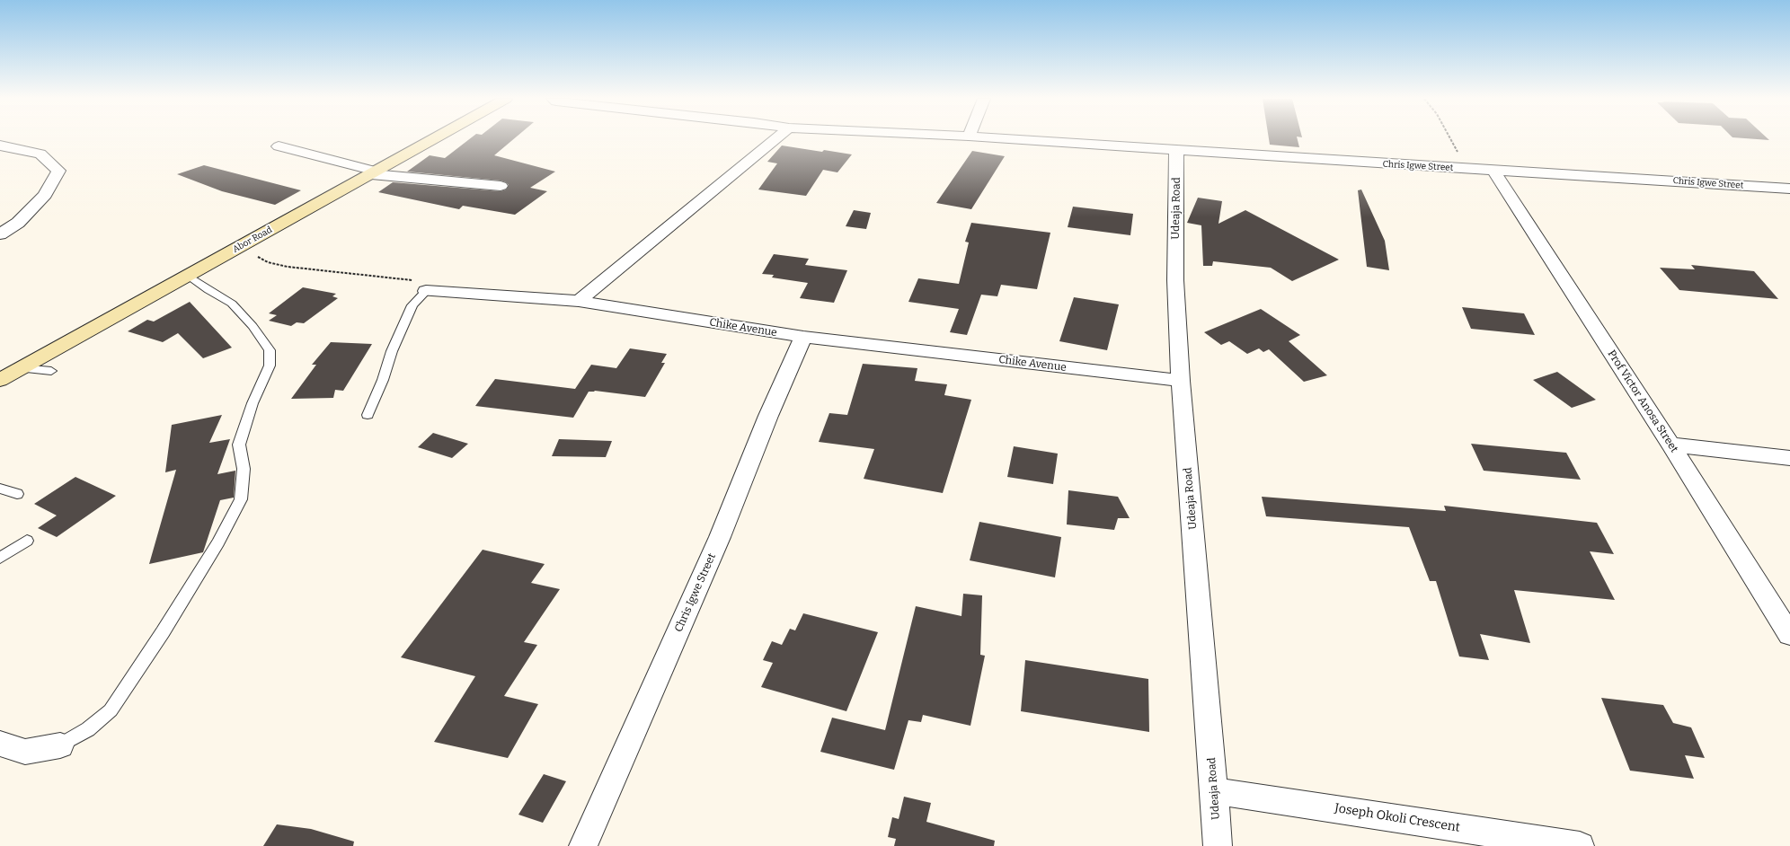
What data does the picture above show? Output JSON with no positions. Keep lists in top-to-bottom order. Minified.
{"streets":{"street":["Chris Igwe Street","Udeaja Road","Abor Road","Chike Avenue","Prof Victor Anosa Street","Joseph Okoli Crescent"]},"crossings":[["Chris Igwe Street","Udeaja Road"],["Chris Igwe Street","Chike Avenue"],["Chris Igwe Street","Prof Victor Anosa Street"],["Udeaja Road","Chike Avenue"],["Udeaja Road","Joseph Okoli Crescent"]]}
